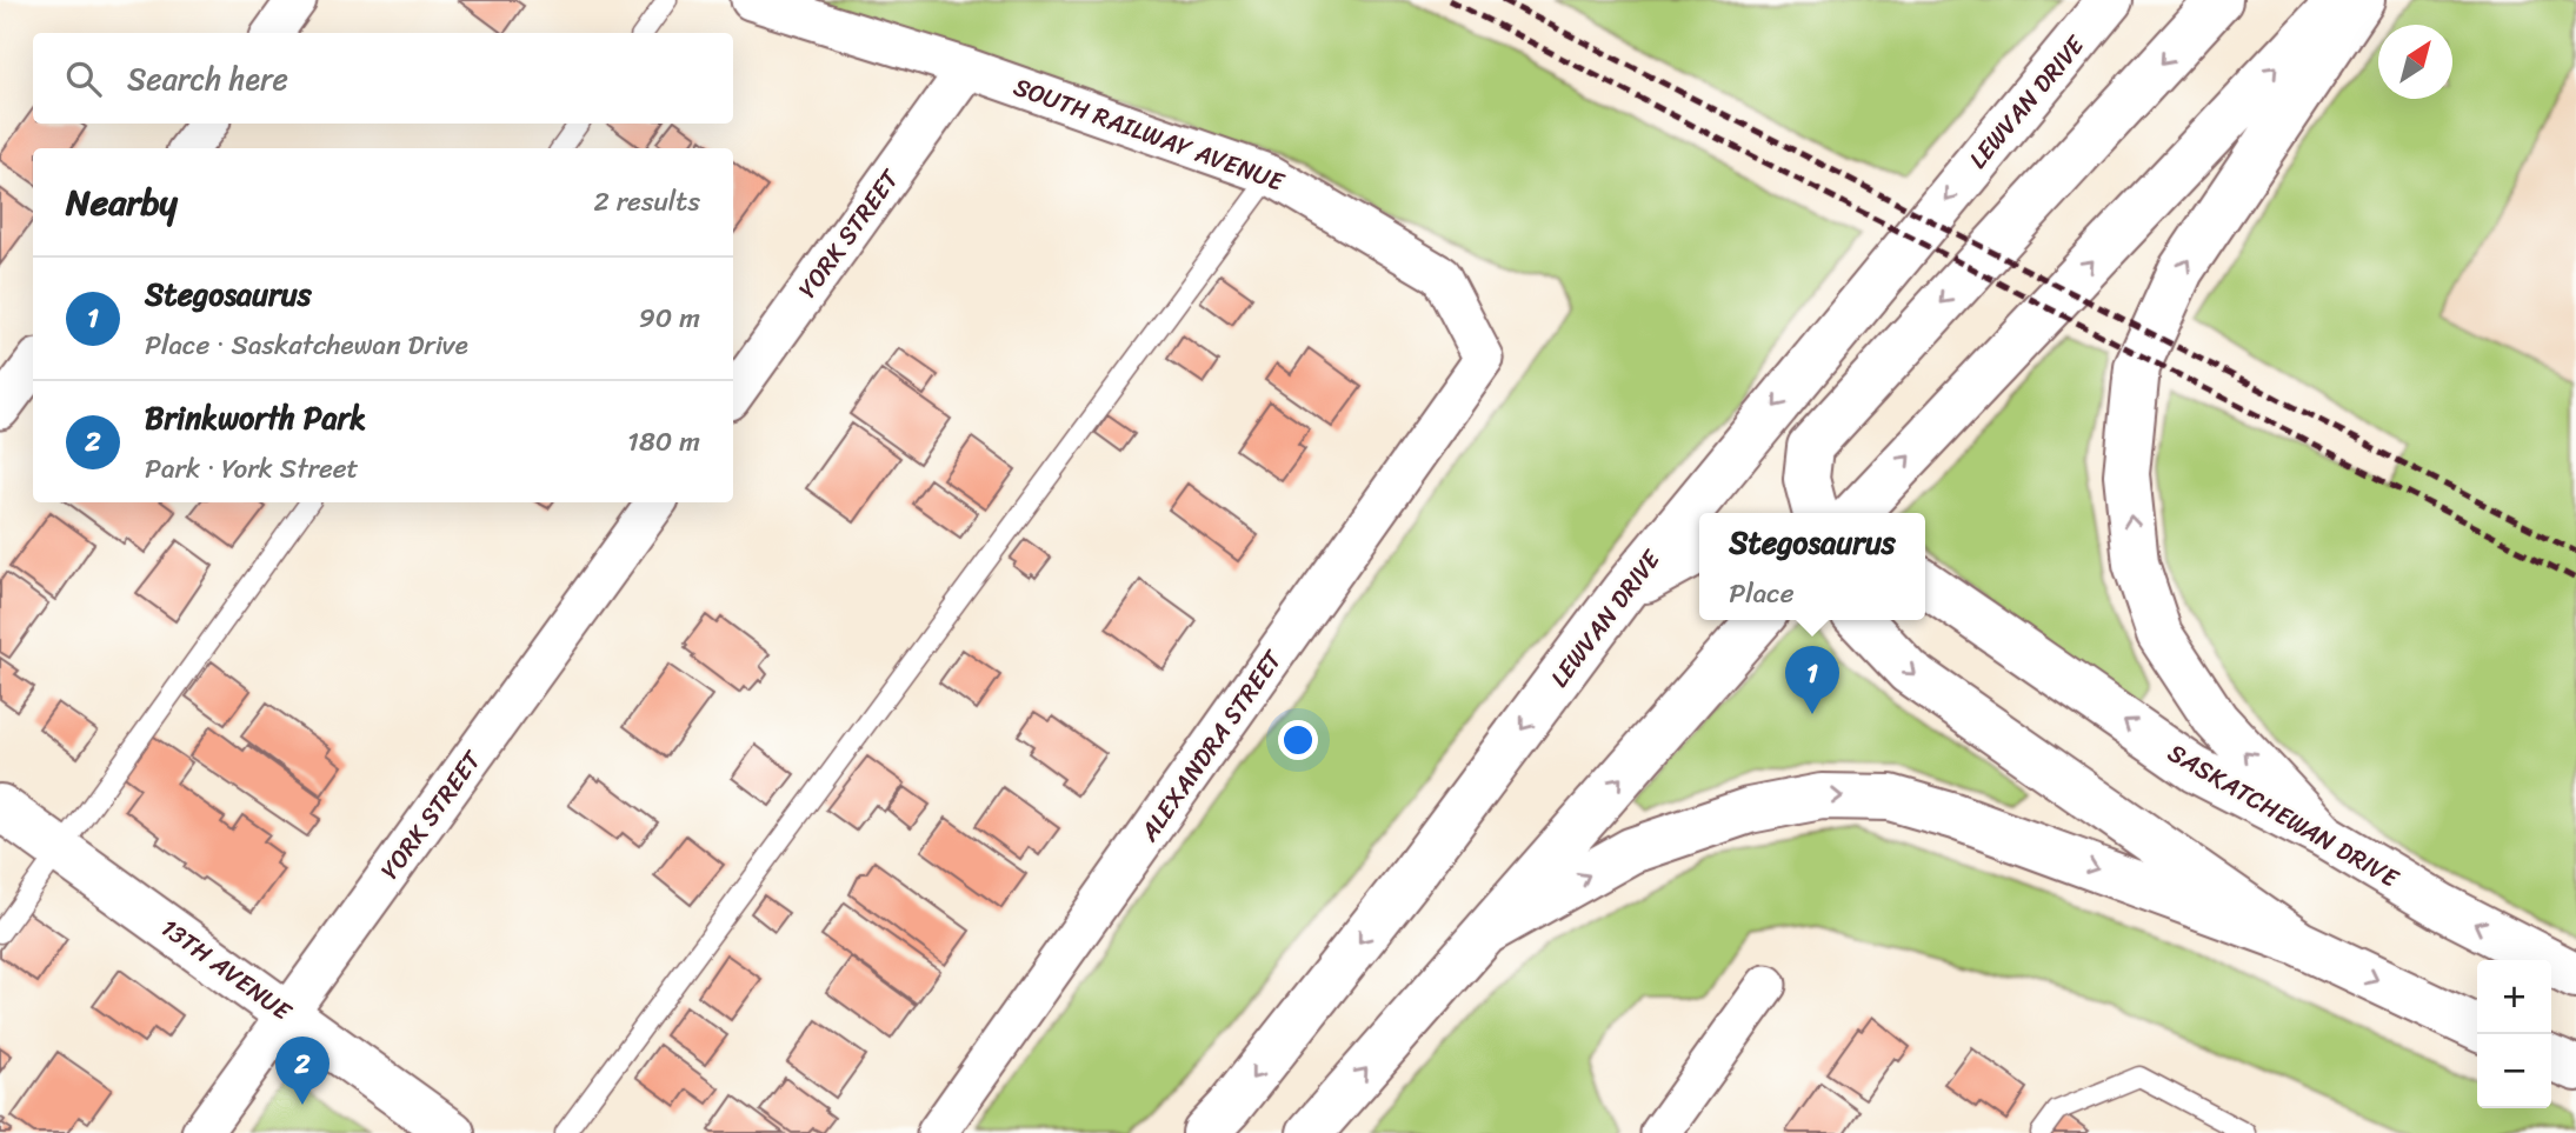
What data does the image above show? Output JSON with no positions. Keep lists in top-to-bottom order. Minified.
{"streets":{"main road":["LEWVAN DRIVE","SASKATCHEWAN DRIVE","13TH AVENUE"],"street":["SOUTH RAILWAY AVENUE","YORK STREET","ALEXANDRA STREET"]},"crossings":[["SOUTH RAILWAY AVENUE","YORK STREET"],["SOUTH RAILWAY AVENUE","ALEXANDRA STREET"],["YORK STREET","13TH AVENUE"]],"north":"top right","page":{"search":"Search here","heading":["Nearby","2 results"],"list":[{"mark":"1","name":"Stegosaurus","note":"Place · Saskatchewan Drive","value":"90 m"},{"mark":"2","name":"Brinkworth Park","note":"Park · York Street","value":"180 m"}],"popup":["Stegosaurus","Place"],"pins":["1","2"],"map_buttons":["+","−"]}}
